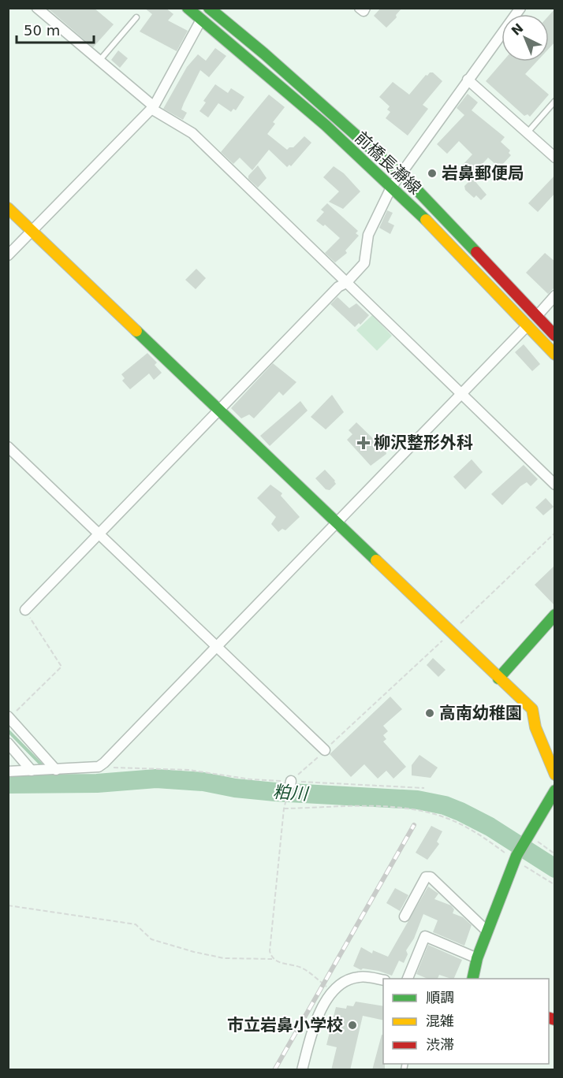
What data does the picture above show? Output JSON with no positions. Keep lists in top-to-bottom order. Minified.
{"streets":{"street":["前橋長瀞線"]},"water":["粕川"],"places":{"other":["岩鼻郵便局","高南幼稚園","市立岩鼻小学校"],"health":["柳沢整形外科"]},"legend":["順調","混雑","渋滞"],"scale_bar":"50 m","north":"top left"}
